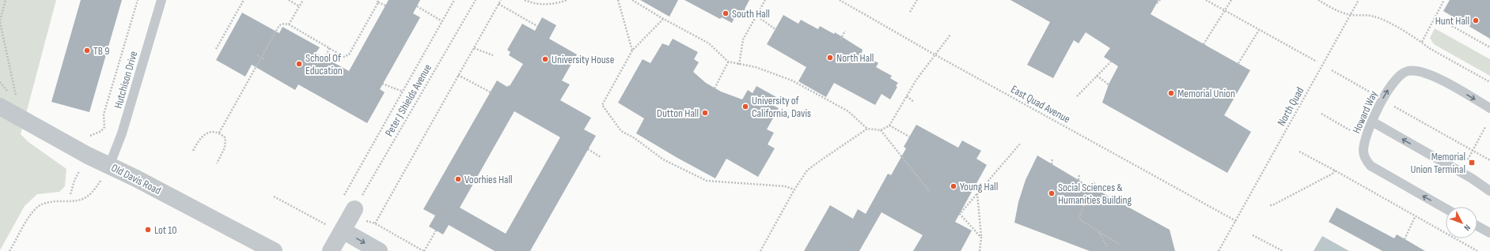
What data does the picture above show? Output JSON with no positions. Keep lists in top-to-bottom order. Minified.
{"streets":{"street":["Old Davis Road"],"lane":["Hutchison Drive","Howard Way"],"path":["Peter J Shields Avenue","East Quad Avenue","North Quad"]},"crossings":[["Hutchison Drive","Old Davis Road"],["East Quad Avenue","North Quad"]],"places":{"other":["South Hall","Hunt Hall","TB 9","North Hall","University House","School Of Education","Memorial Union","University of California, Davis","Dutton Hall","Voorhies Hall","Young Hall","Social Sciences & Humanities Building","Lot 10"],"transit":["Memorial Union Terminal"]},"north":"bottom right"}
